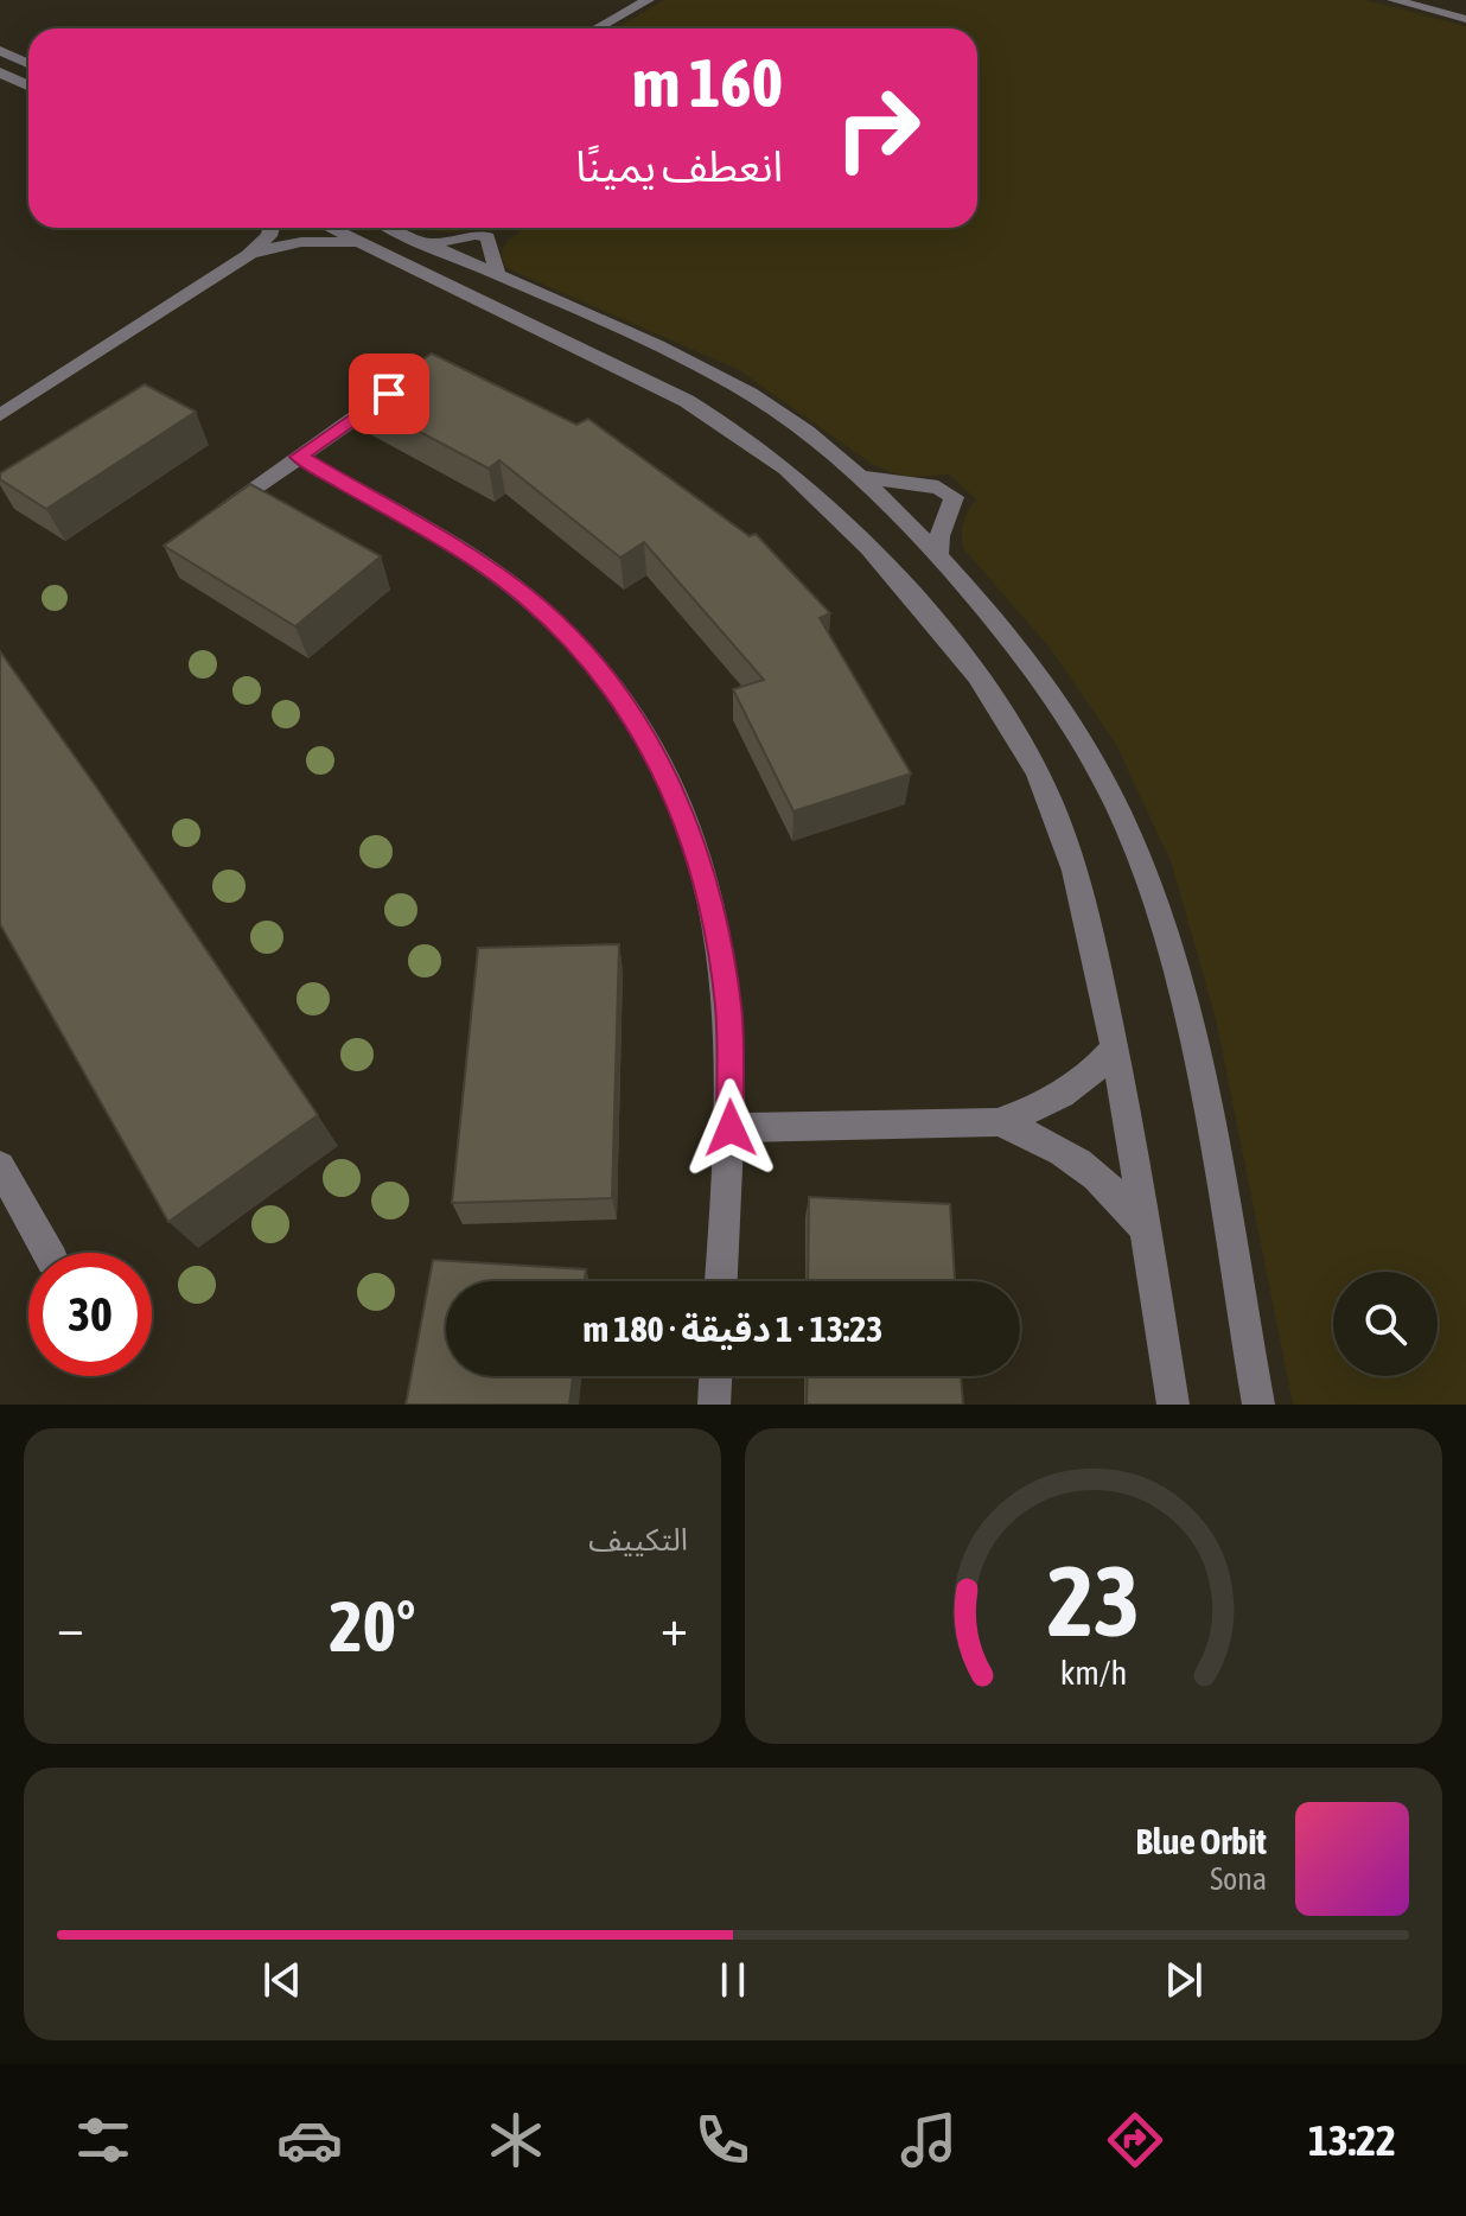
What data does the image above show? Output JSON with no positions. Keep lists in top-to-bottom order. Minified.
{"page":{"turn":["160 m","انعطف يمينًا"],"limit":"30","trip":"13:23 · 1 دقيقة · 180 m","tile":"التكييف","heat":["−","20°","+"],"song":["Blue Orbit","Sona"],"tabs":"13:22","gauge":["23","km/h"]}}
